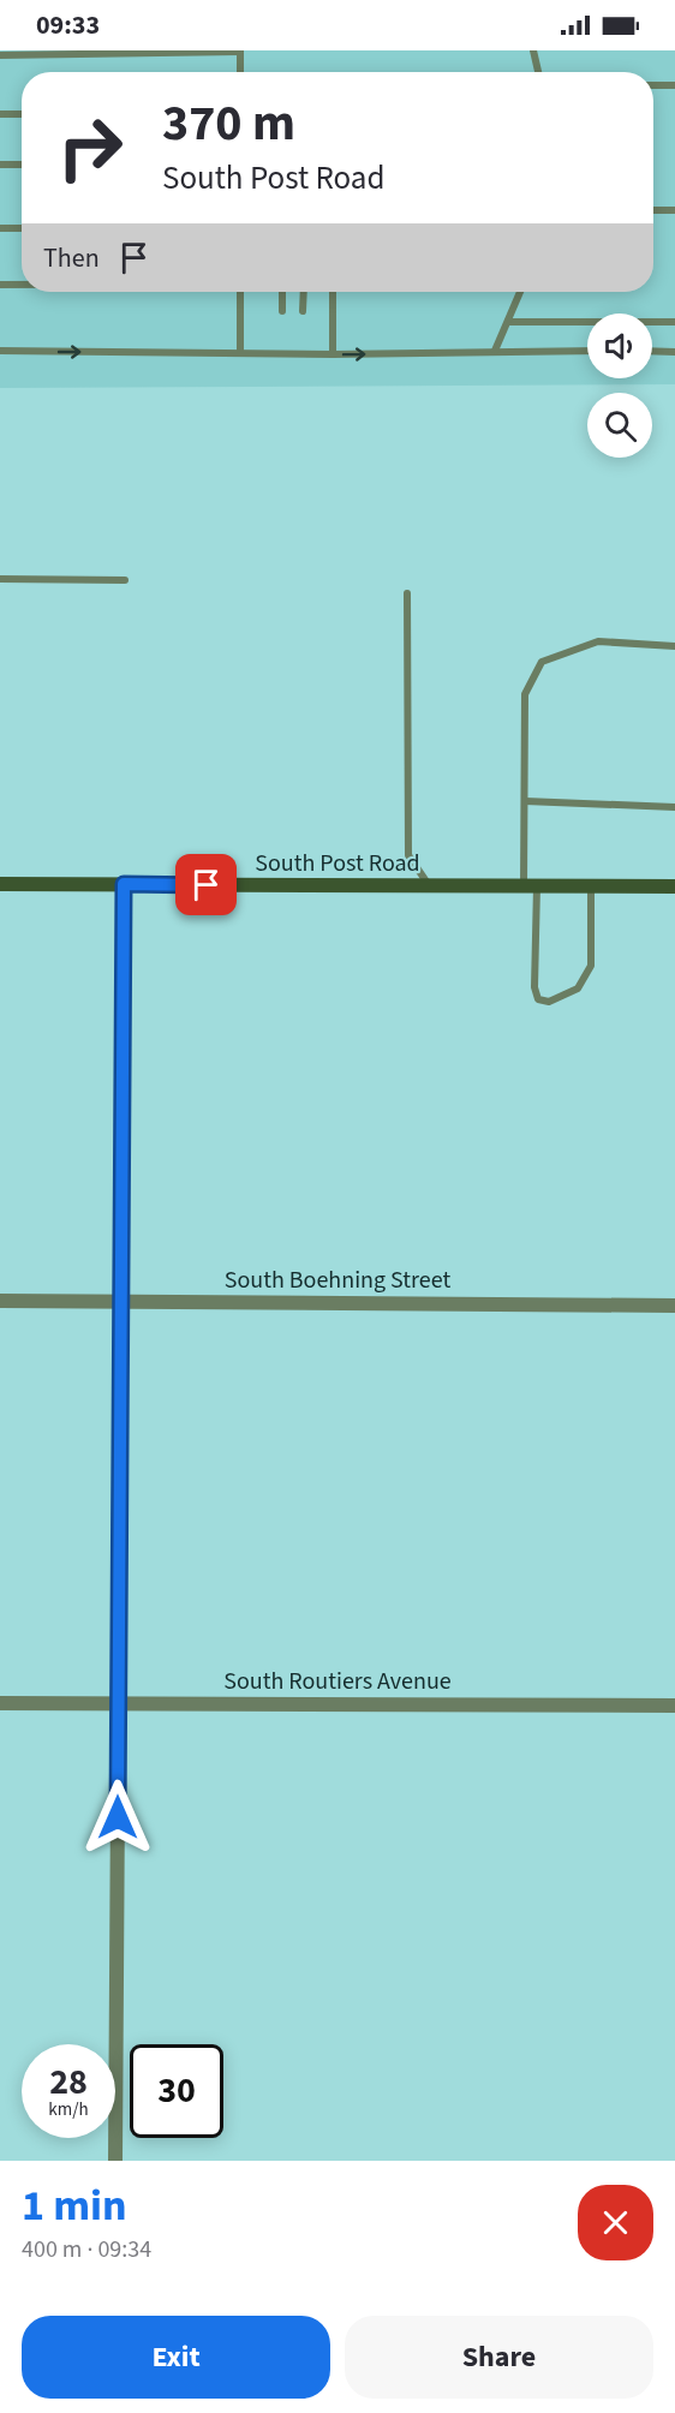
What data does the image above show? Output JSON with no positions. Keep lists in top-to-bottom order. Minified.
{"streets":{"main road":["South Post Road"],"street":["South Boehning Street","South Routiers Avenue"]},"page":{"status":"09:33","turn":["370 m","South Post Road"],"then":"Then","speed":"28 km/h","limit":"30","heading":["1 min","400 m · 09:34"],"buttons":["Exit","Share"]}}
